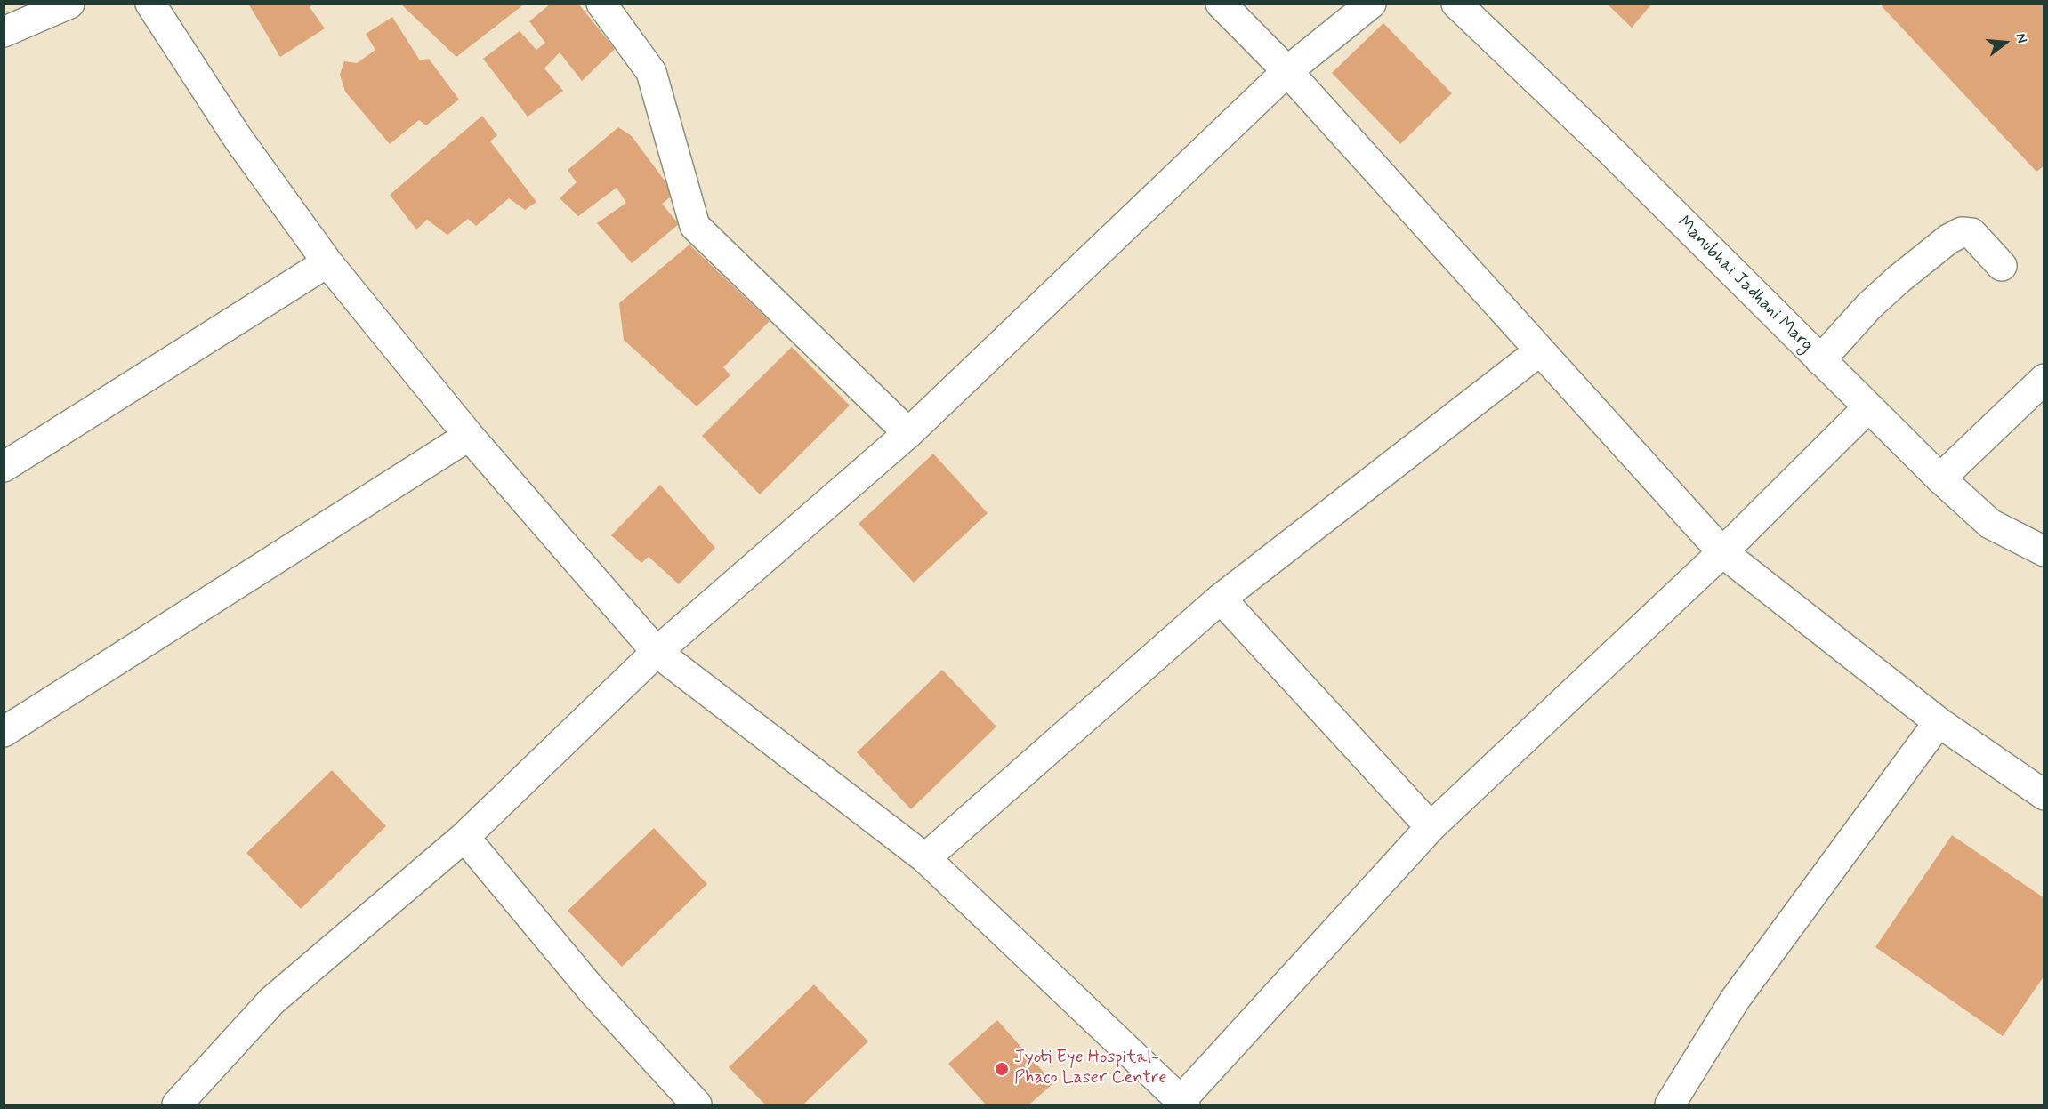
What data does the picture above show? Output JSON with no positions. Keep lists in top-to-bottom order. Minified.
{"streets":{"street":["Manubhai Jadhani Marg"]},"places":["Jyoti Eye Hospital- Phaco Laser Centre"],"north":"right"}
